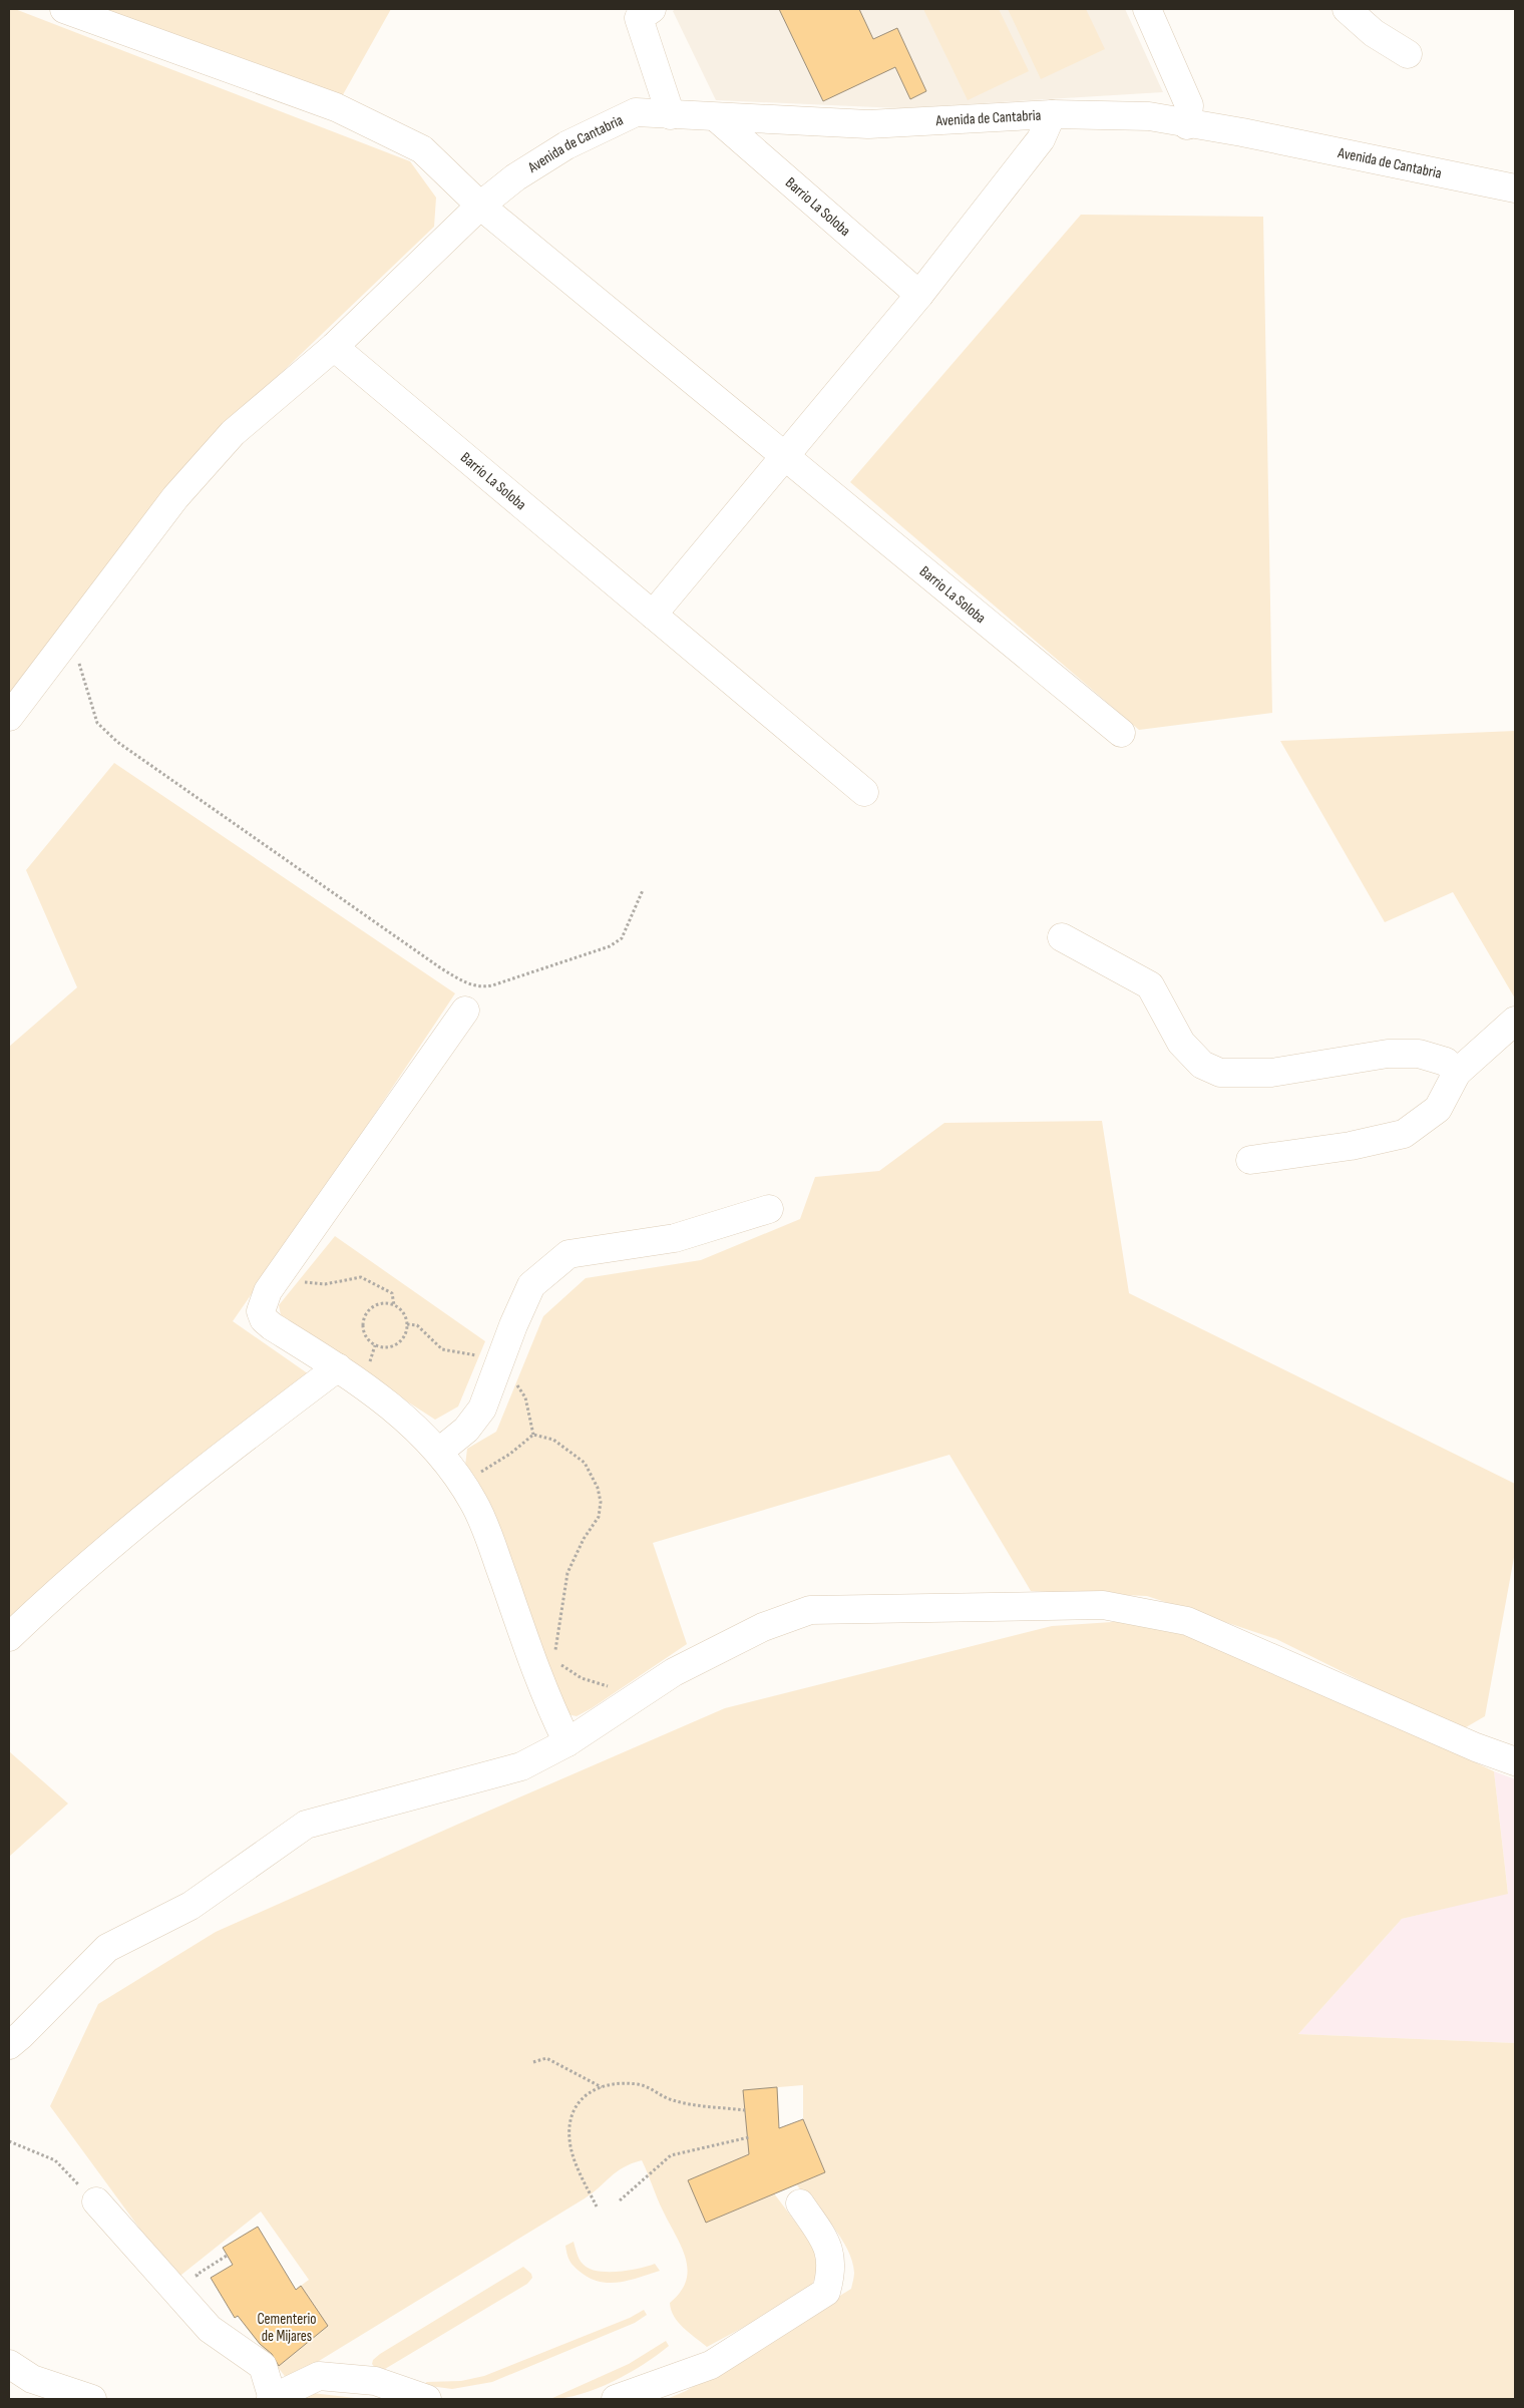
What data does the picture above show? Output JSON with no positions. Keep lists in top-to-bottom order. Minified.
{"streets":{"street":["Avenida de Cantabria","Barrio La Soloba"]},"crossings":[["Avenida de Cantabria","Barrio La Soloba"]],"parks":["Cementerio de Mijares"]}
